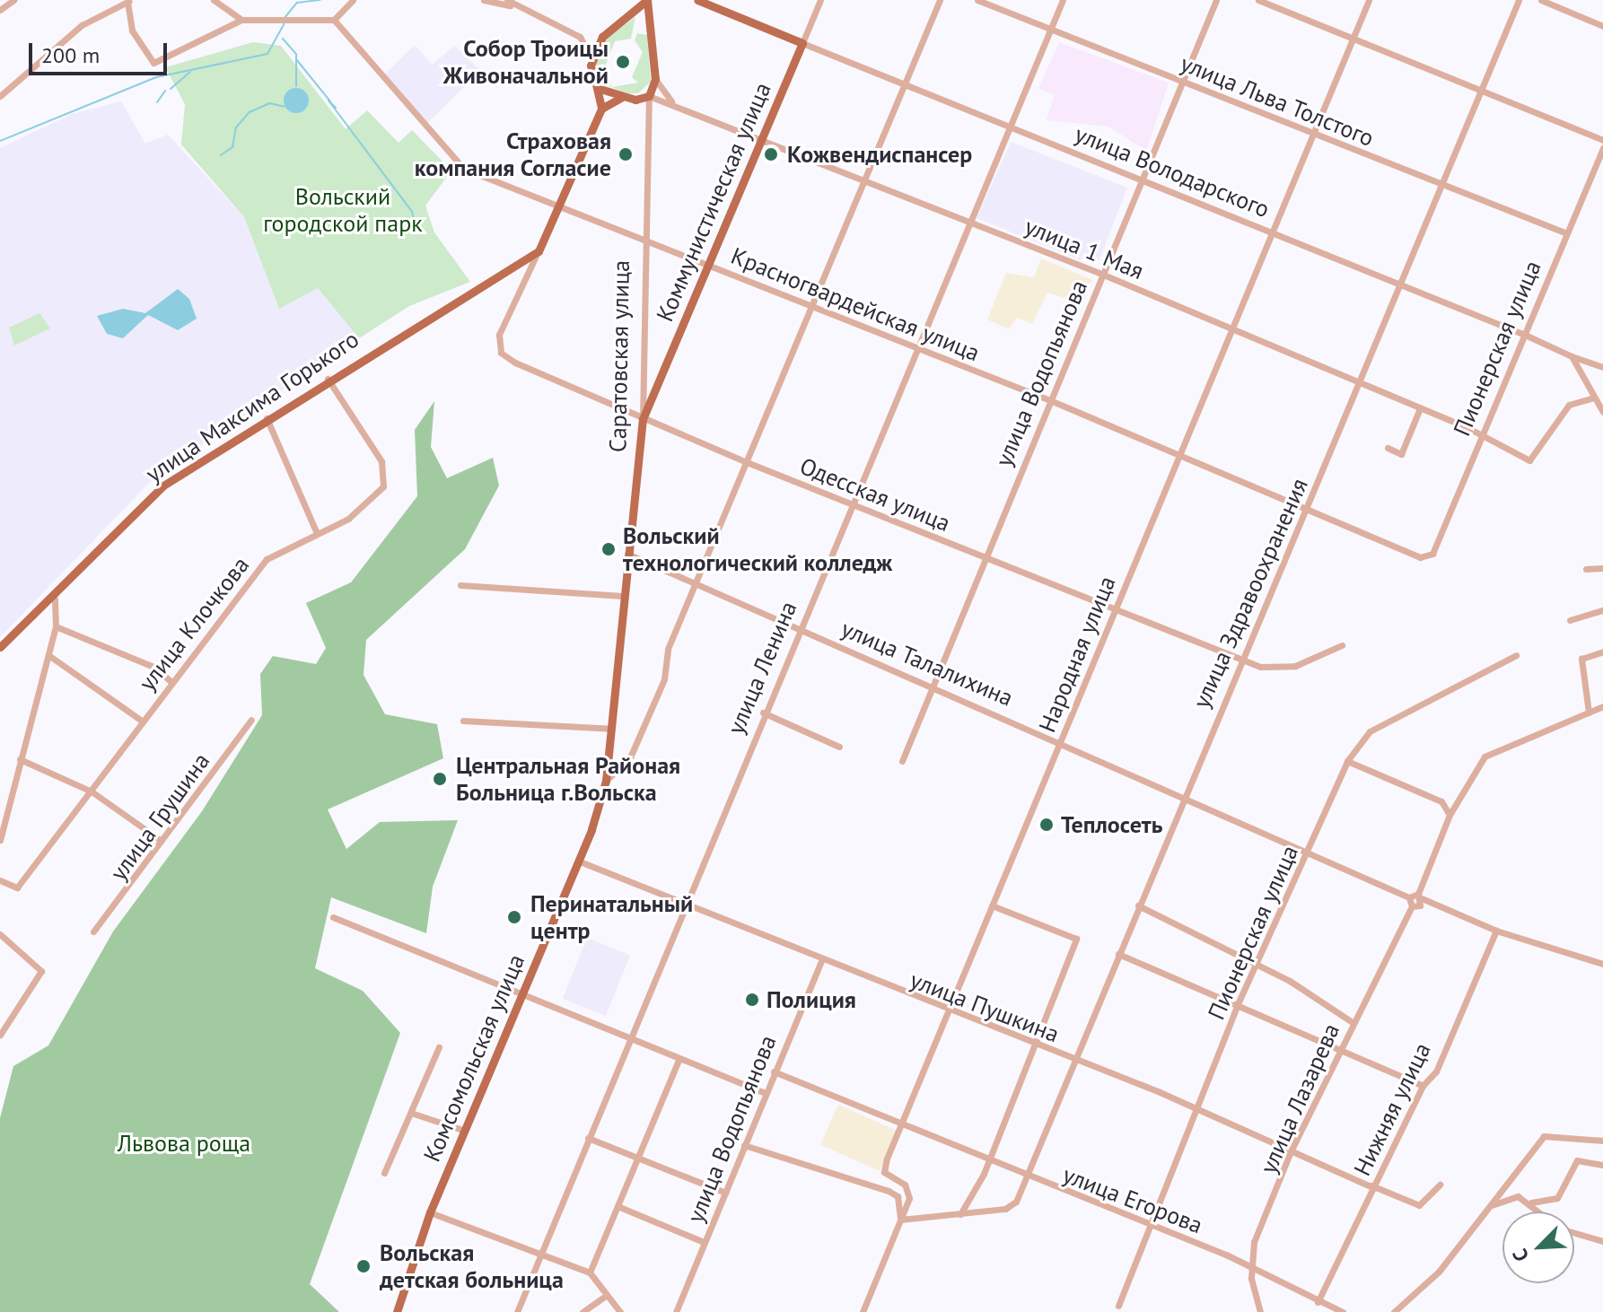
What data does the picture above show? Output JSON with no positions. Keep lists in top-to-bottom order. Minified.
{"streets":{"main road":["улица Володарского","Коммунистическая улица","Саратовская улица","улица Максима Горького","Комсомольская улица"],"street":["улица Льва Толстого","улица 1 Мая","Красногвардейская улица","Пионерская улица","улица Водопьянова","Одесская улица","улица Здравоохранения","улица Клочкова","Народная улица","улица Талалихина","улица Ленина","улица Грушина","улица Пушкина","улица Лазарева","Нижняя улица","улица Егорова"]},"crossings":[["улица Льва Толстого","Пионерская улица"],["улица Льва Толстого","улица Водопьянова"],["улица Льва Толстого","улица Здравоохранения"],["улица Льва Толстого","Народная улица"],["улица Льва Толстого","улица Ленина"],["улица Володарского","Коммунистическая улица"],["улица Володарского","Пионерская улица"],["улица Володарского","улица Водопьянова"],["улица Володарского","улица Здравоохранения"],["улица Володарского","Народная улица"],["улица Володарского","улица Ленина"],["Коммунистическая улица","улица 1 Мая"],["Коммунистическая улица","Красногвардейская улица"],["Коммунистическая улица","Саратовская улица"],["Коммунистическая улица","Одесская улица"],["улица 1 Мая","Пионерская улица"],["улица 1 Мая","Саратовская улица"],["улица 1 Мая","улица Водопьянова"],["улица 1 Мая","улица Здравоохранения"],["улица 1 Мая","Народная улица"],["улица 1 Мая","улица Ленина"],["Красногвардейская улица","Пионерская улица"],["Красногвардейская улица","Саратовская улица"],["Красногвардейская улица","улица Водопьянова"],["Красногвардейская улица","улица Здравоохранения"],["Красногвардейская улица","Народная улица"],["Красногвардейская улица","улица Ленина"],["Пионерская улица","улица Талалихина"],["Пионерская улица","улица Пушкина"],["Пионерская улица","улица Егорова"],["Саратовская улица","Одесская улица"],["Саратовская улица","улица Талалихина"],["Саратовская улица","Комсомольская улица"],["улица Водопьянова","Одесская улица"],["улица Водопьянова","улица Талалихина"],["улица Водопьянова","улица Пушкина"],["улица Водопьянова","улица Егорова"],["улица Максима Горького","Одесская улица"],["улица Максима Горького","улица Клочкова"],["Одесская улица","улица Здравоохранения"],["Одесская улица","Народная улица"],["Одесская улица","улица Ленина"],["улица Здравоохранения","улица Талалихина"],["улица Здравоохранения","улица Пушкина"],["улица Здравоохранения","улица Егорова"],["Народная улица","улица Талалихина"],["Народная улица","улица Пушкина"],["Народная улица","улица Егорова"],["улица Талалихина","улица Ленина"],["улица Ленина","улица Пушкина"],["улица Пушкина","Комсомольская улица"],["улица Пушкина","улица Лазарева"],["улица Пушкина","Нижняя улица"],["улица Лазарева","улица Егорова"],["Нижняя улица","улица Егорова"]],"parks":["Вольский городской парк","Львова роща"],"places":["Собор Троицы Живоначальной","Страховая компания Согласие","Кожвендиспансер","Вольский технологический колледж","Центральная Районая Больница г.Вольска","Теплосеть","Перинатальный центр","Полиция","Вольская детская больница"],"scale_bar":"200 m","north":"bottom left"}
